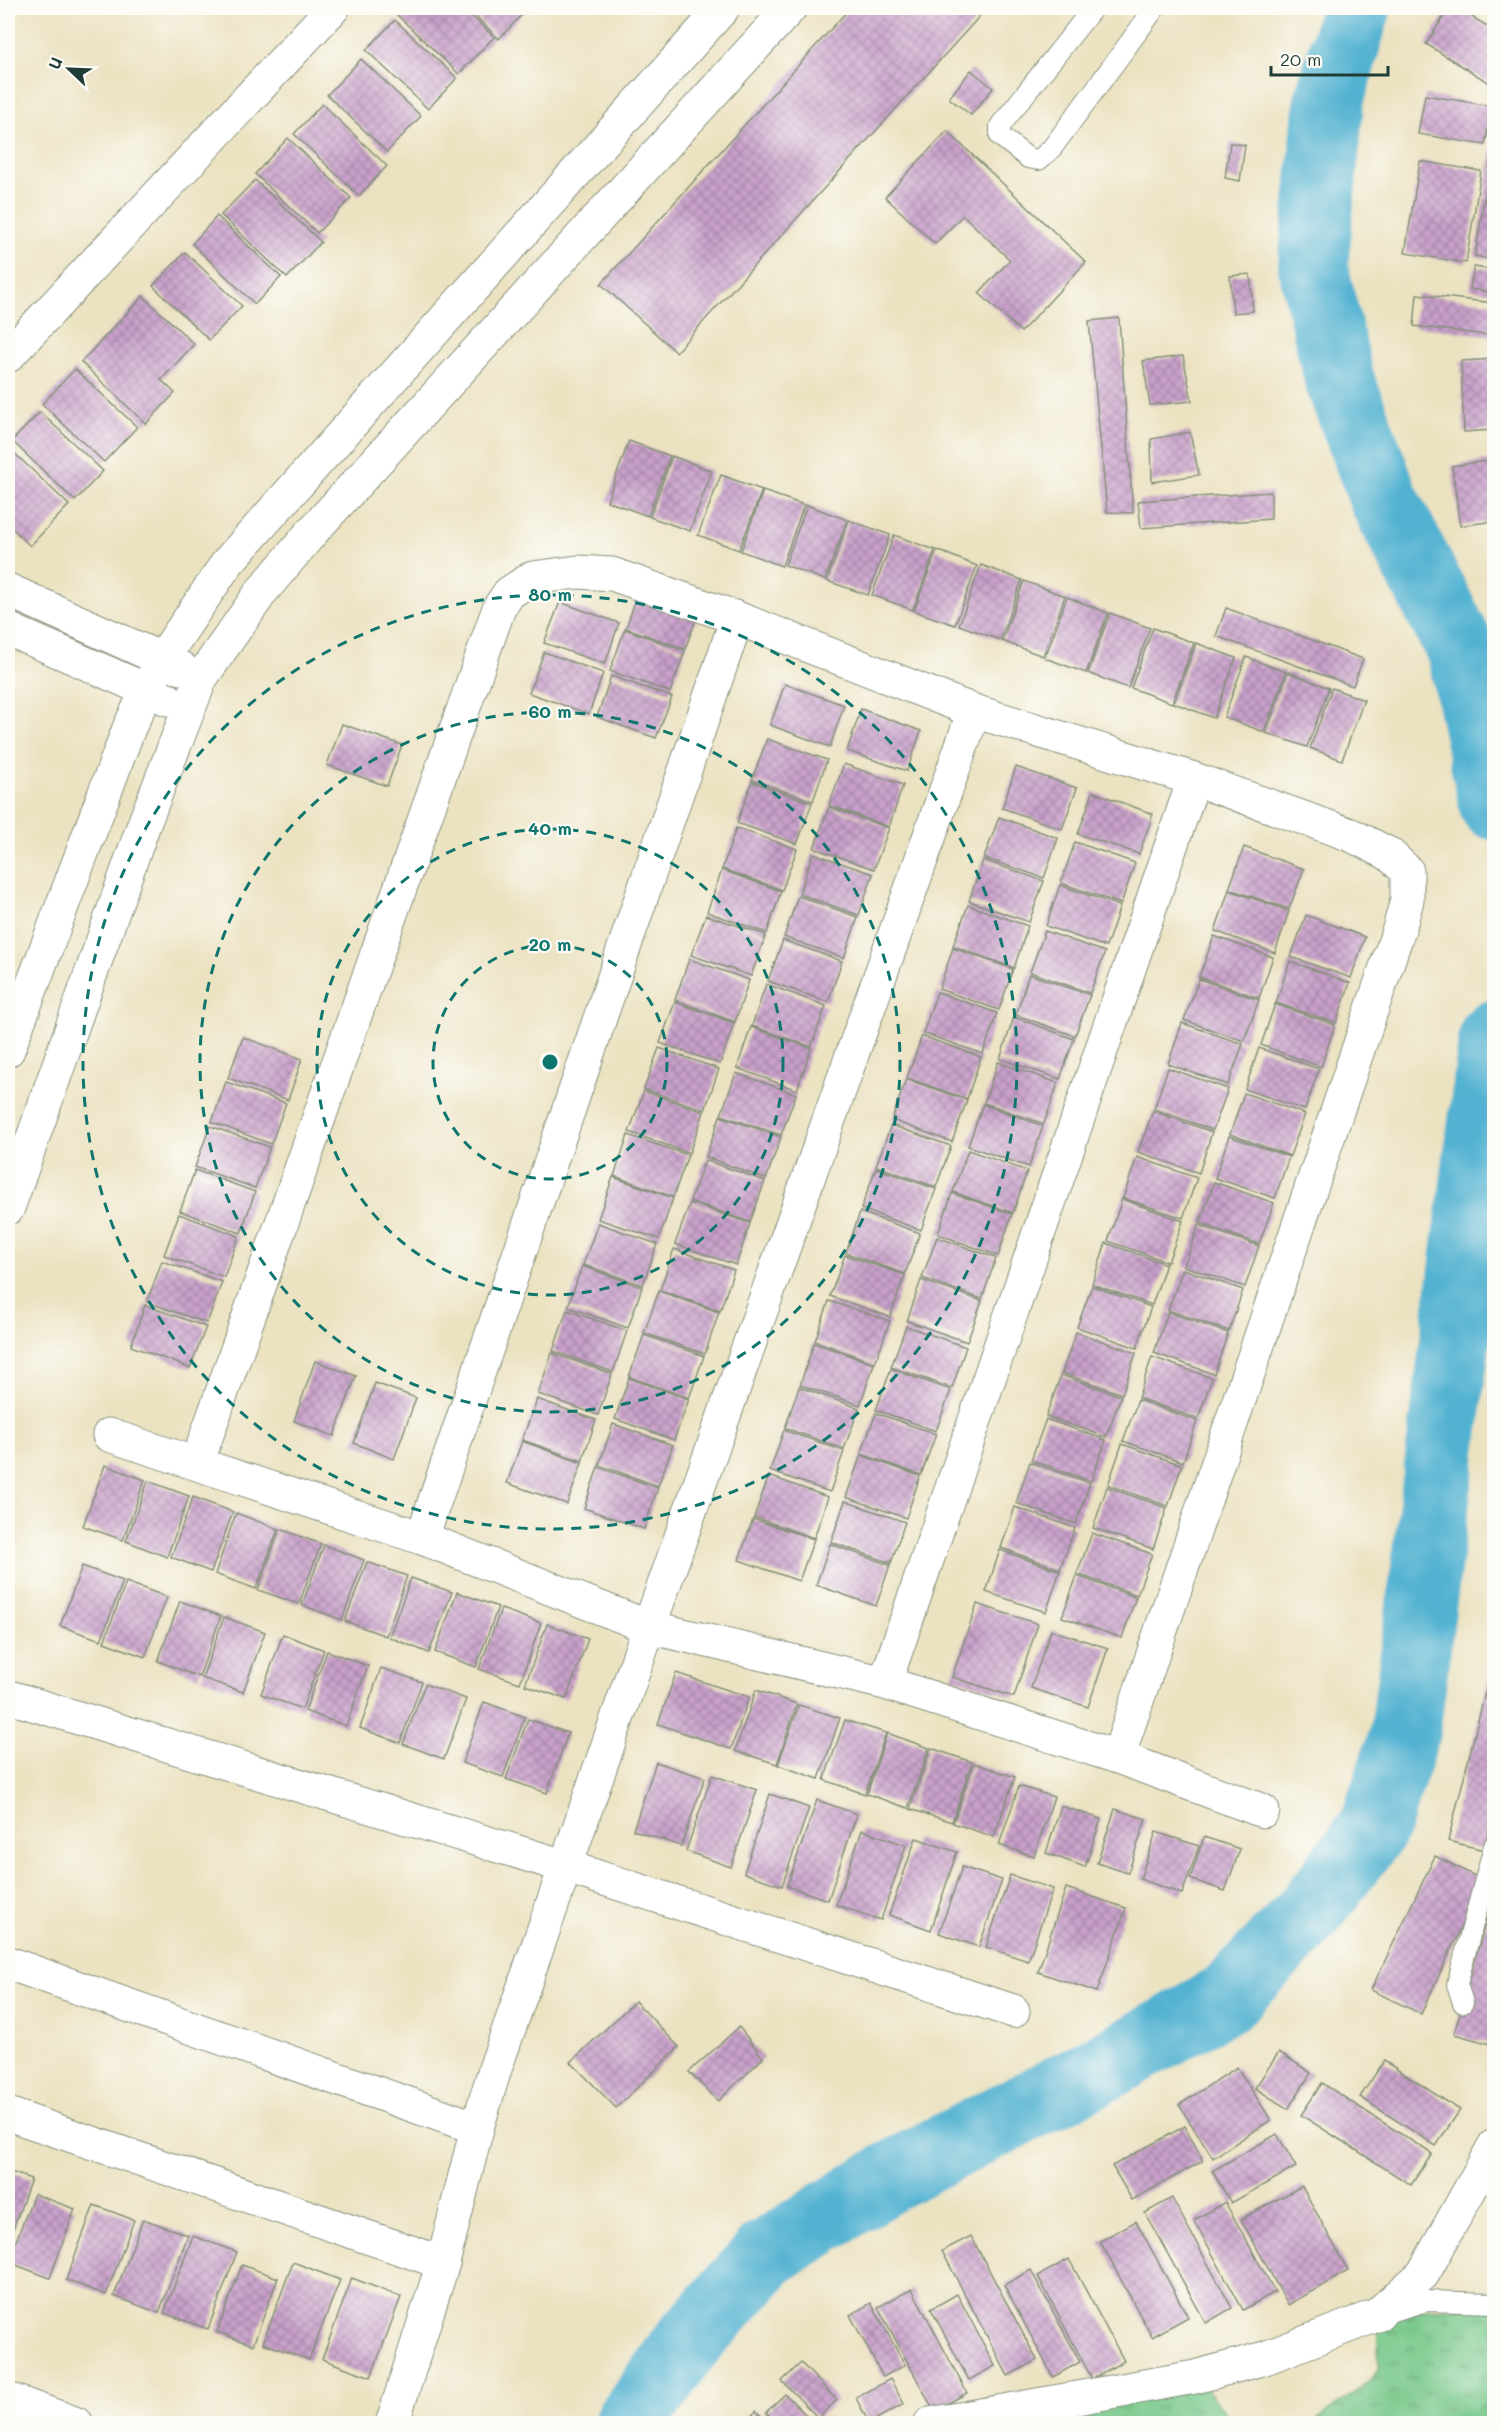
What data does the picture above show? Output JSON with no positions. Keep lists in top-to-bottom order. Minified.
{"scale_bar":"20 m","north":"top left","rings":["80 m","60 m","40 m","20 m"]}
